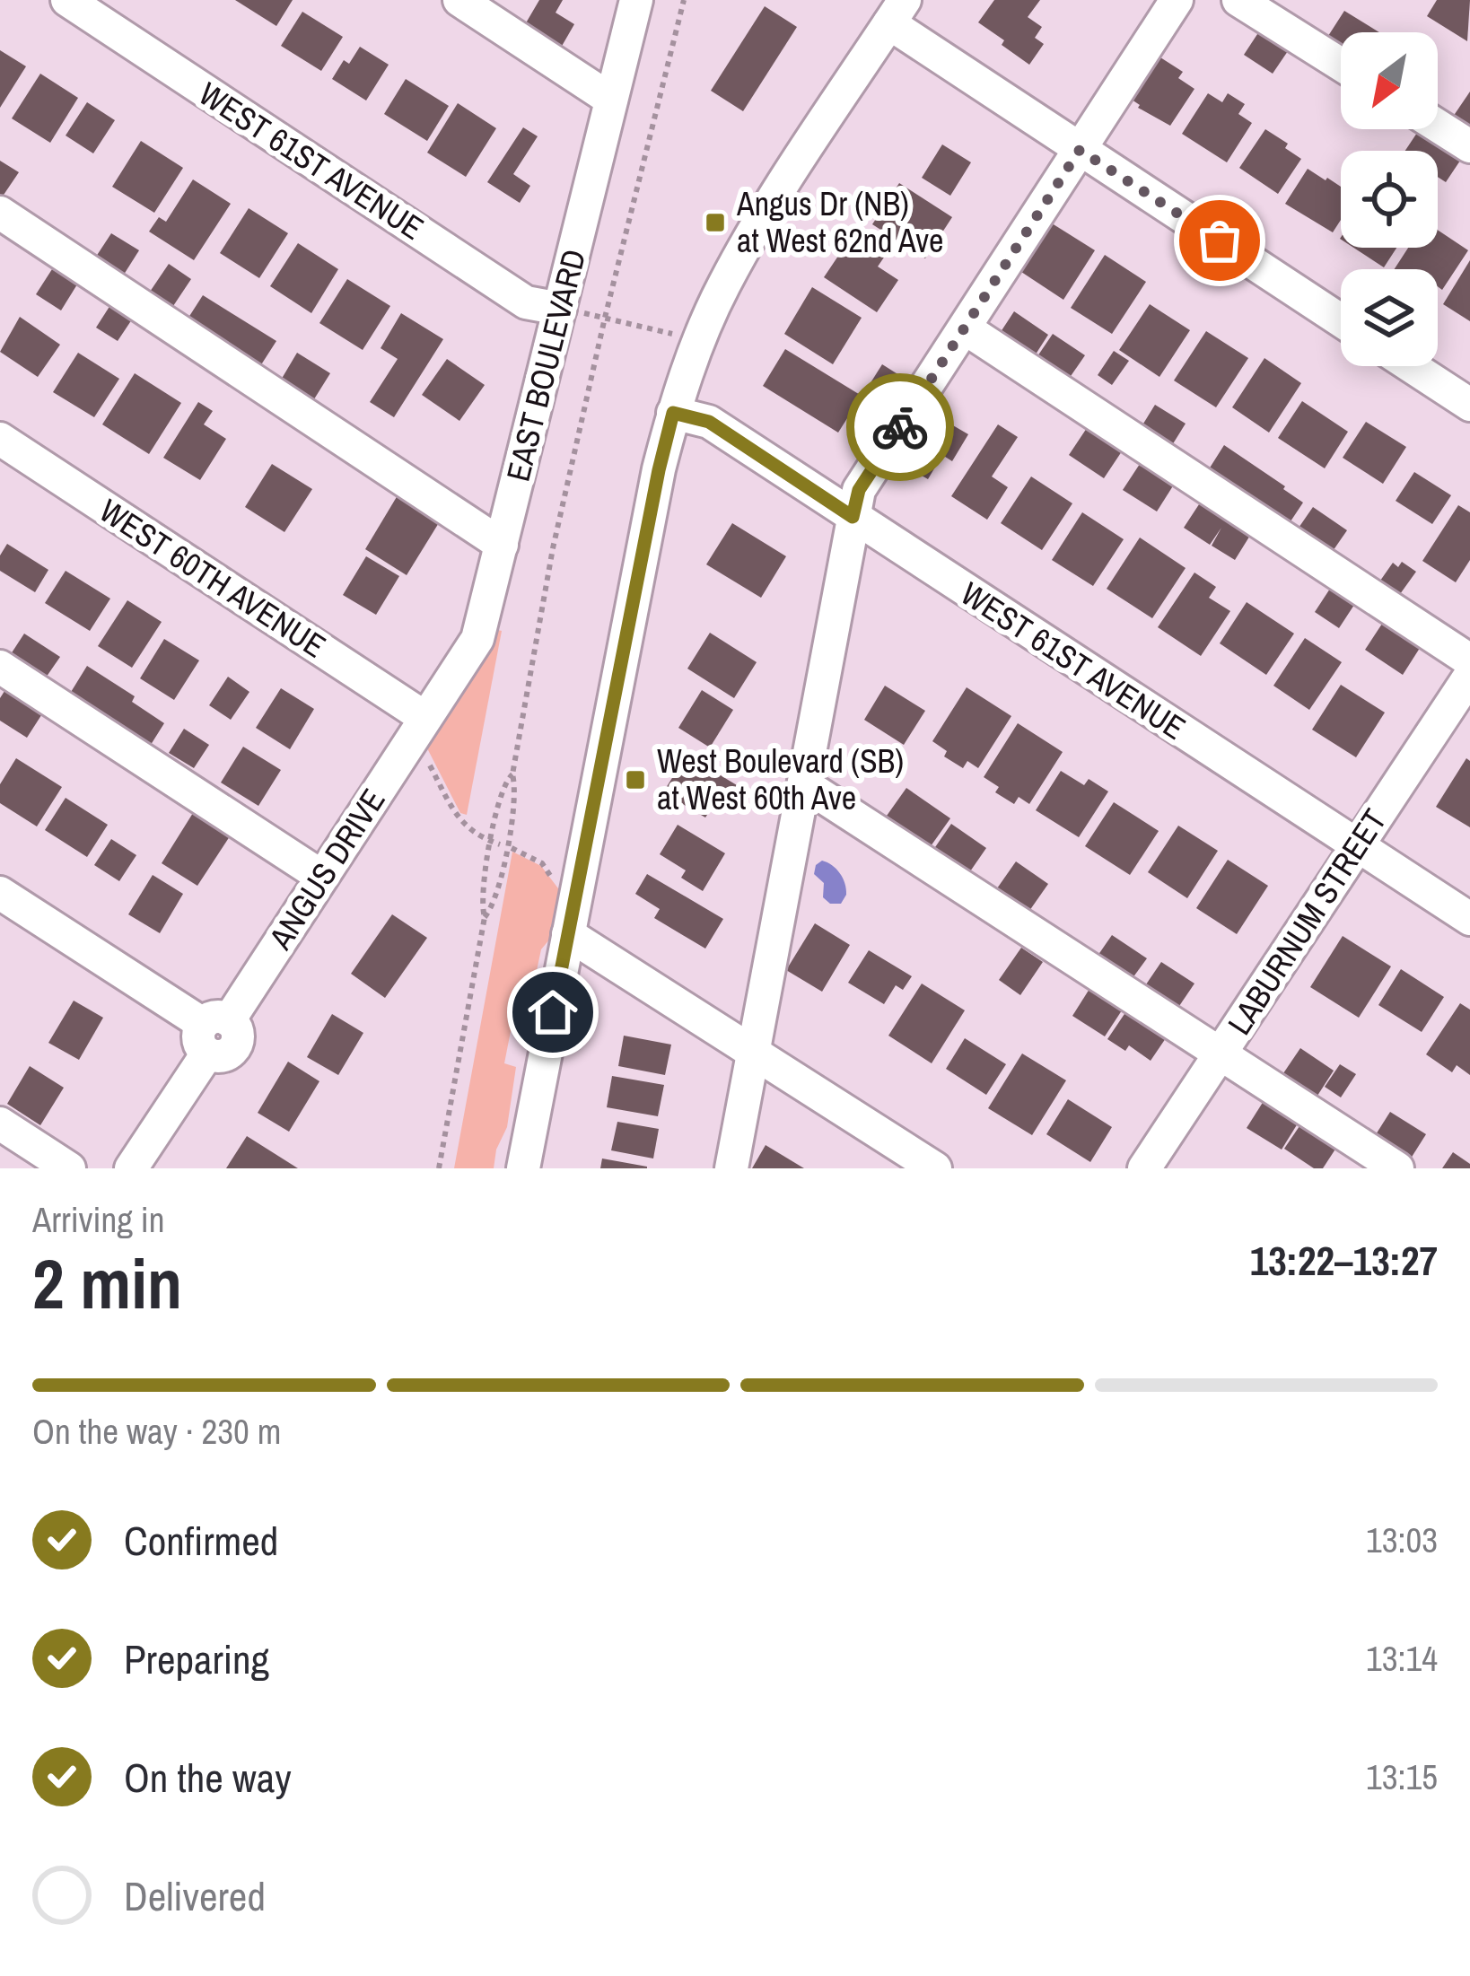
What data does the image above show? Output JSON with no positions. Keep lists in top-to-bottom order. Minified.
{"streets":{"street":["WEST 61ST AVENUE","EAST BOULEVARD","WEST 60TH AVENUE","ANGUS DRIVE","LABURNUM STREET"]},"crossings":[["WEST 61ST AVENUE","EAST BOULEVARD"],["WEST 61ST AVENUE","LABURNUM STREET"],["EAST BOULEVARD","WEST 60TH AVENUE"],["EAST BOULEVARD","ANGUS DRIVE"],["WEST 60TH AVENUE","ANGUS DRIVE"]],"places":{"transit":["Angus Dr (NB) at West 62nd Ave","West Boulevard (SB) at West 60th Ave"]},"north":"bottom left","page":{"heading":["2 min","Arriving in","13:22–13:27"],"bar":"On the way · 230 m","list":[["Confirmed","13:03"],["Preparing","13:14"],["On the way","13:15"],"Delivered"]}}
